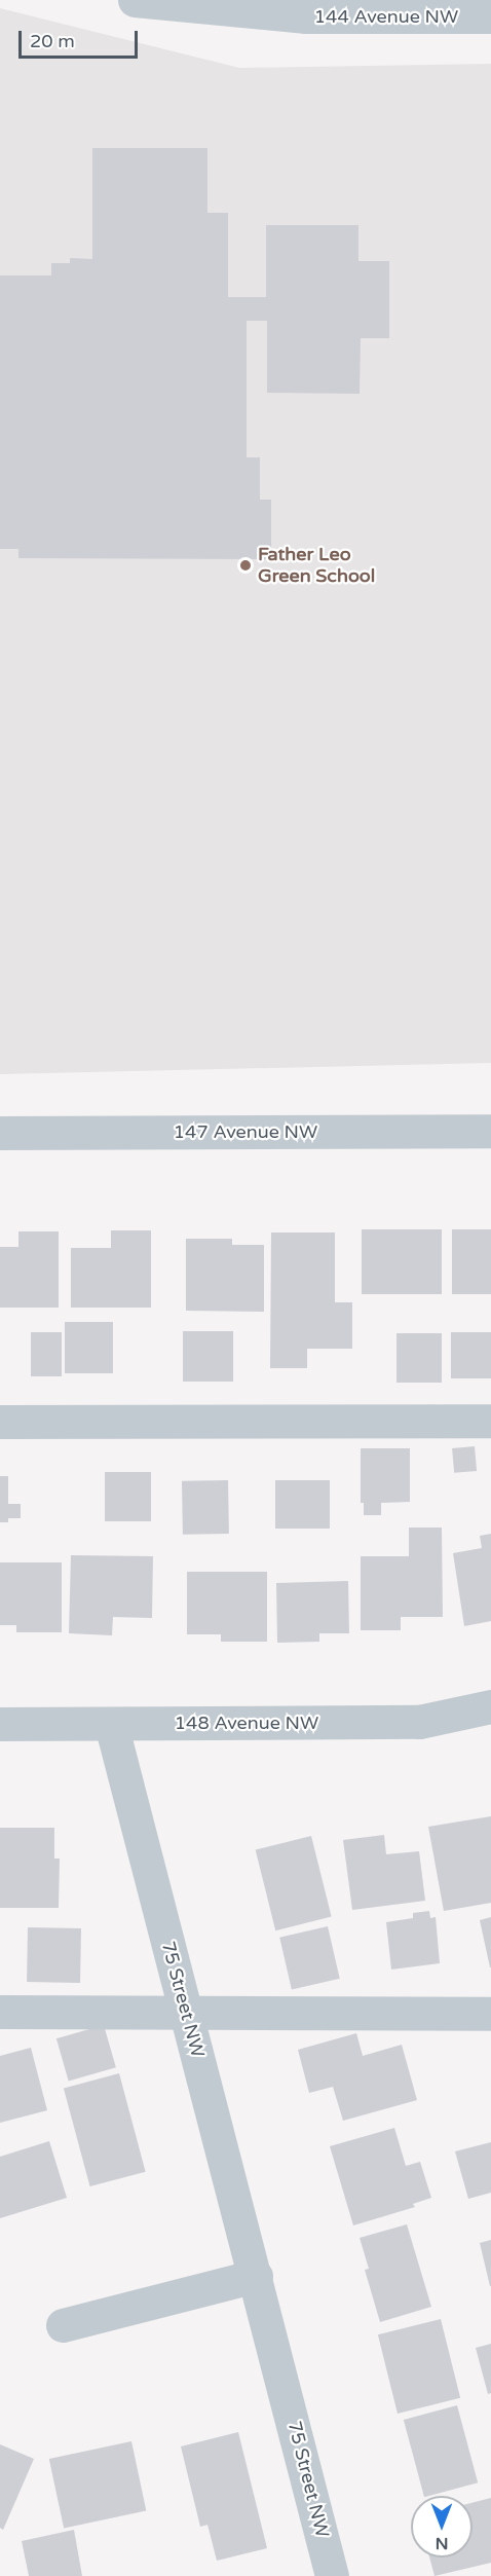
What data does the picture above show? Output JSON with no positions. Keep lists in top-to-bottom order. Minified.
{"streets":{"street":["144 Avenue NW","147 Avenue NW","148 Avenue NW","75 Street NW"]},"crossings":[["148 Avenue NW","75 Street NW"]],"places":["Father Leo Green School"],"scale_bar":"20 m","north":"bottom"}
